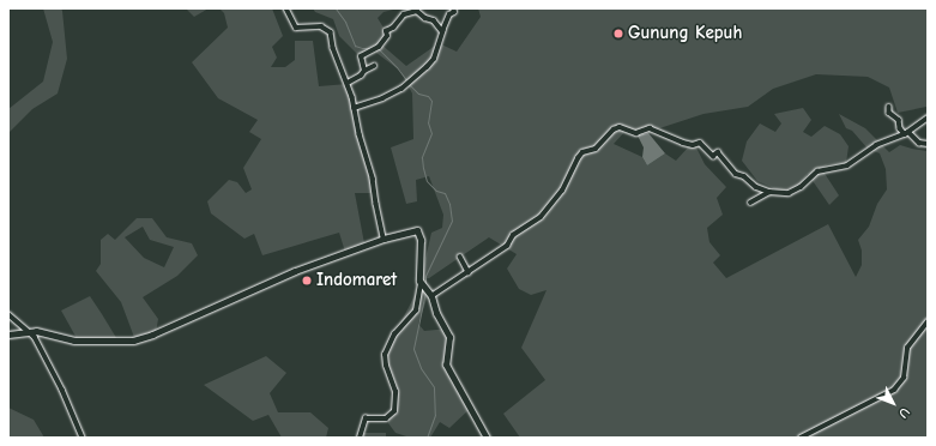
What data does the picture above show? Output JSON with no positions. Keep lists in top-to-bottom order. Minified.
{"places":["Gunung Kepuh","Indomaret"],"north":"bottom right"}
